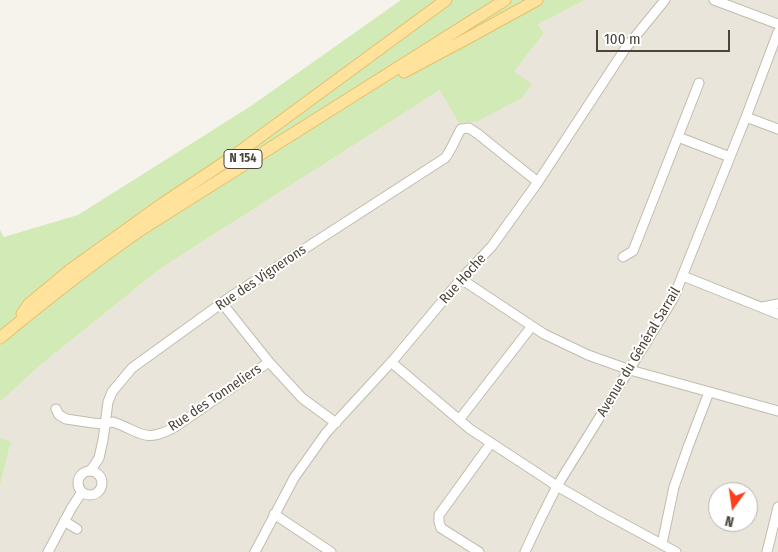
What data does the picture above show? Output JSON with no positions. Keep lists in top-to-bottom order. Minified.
{"streets":{"main road":["N 154"],"street":["Rue des Vignerons","Rue Hoche","Avenue du Général Sarrail","Rue des Tonneliers"]},"crossings":[["Rue des Vignerons","Rue Hoche"],["Rue des Vignerons","Rue des Tonneliers"]],"scale_bar":"100 m","north":"bottom"}
